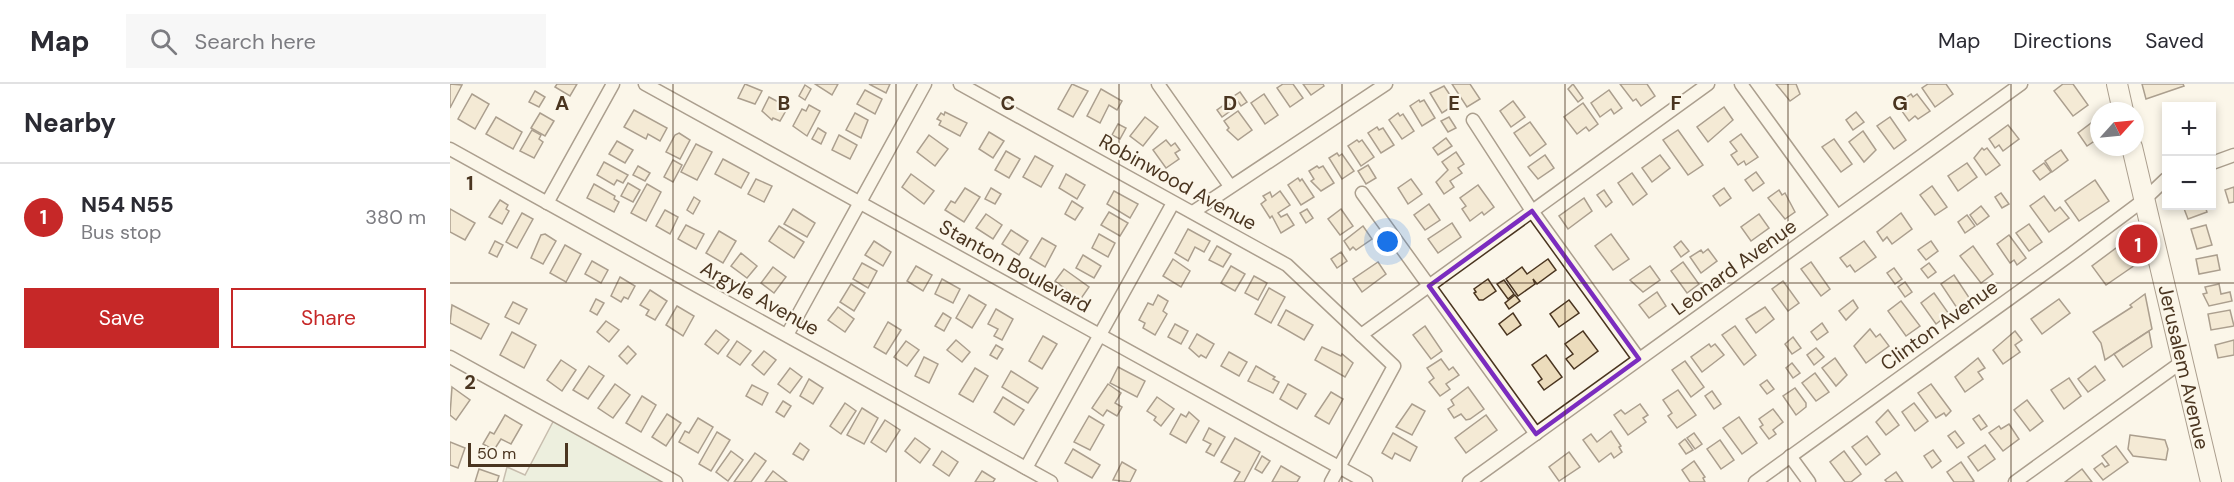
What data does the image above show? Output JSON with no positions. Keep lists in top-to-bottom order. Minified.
{"streets":{"main road":["Jerusalem Avenue"],"street":["Robinwood Avenue","Stanton Boulevard","Leonard Avenue","Argyle Avenue","Clinton Avenue"]},"crossings":[["Robinwood Avenue","Stanton Boulevard"],["Clinton Avenue","Jerusalem Avenue"]],"scale_bar":"50 m","north":"top right","page":{"header":"Map","search":"Search here","nav":["Map","Directions","Saved"],"heading":"Nearby","map_buttons":["+","−"],"list":[{"mark":"1","name":"N54 N55","note":"Bus stop","value":"380 m"}],"pins":"1","buttons":["Save","Share"],"scale":"50 m"},"grid":{"columns":["A","B","C","D","E","F","G"],"rows":["1","2"]}}
